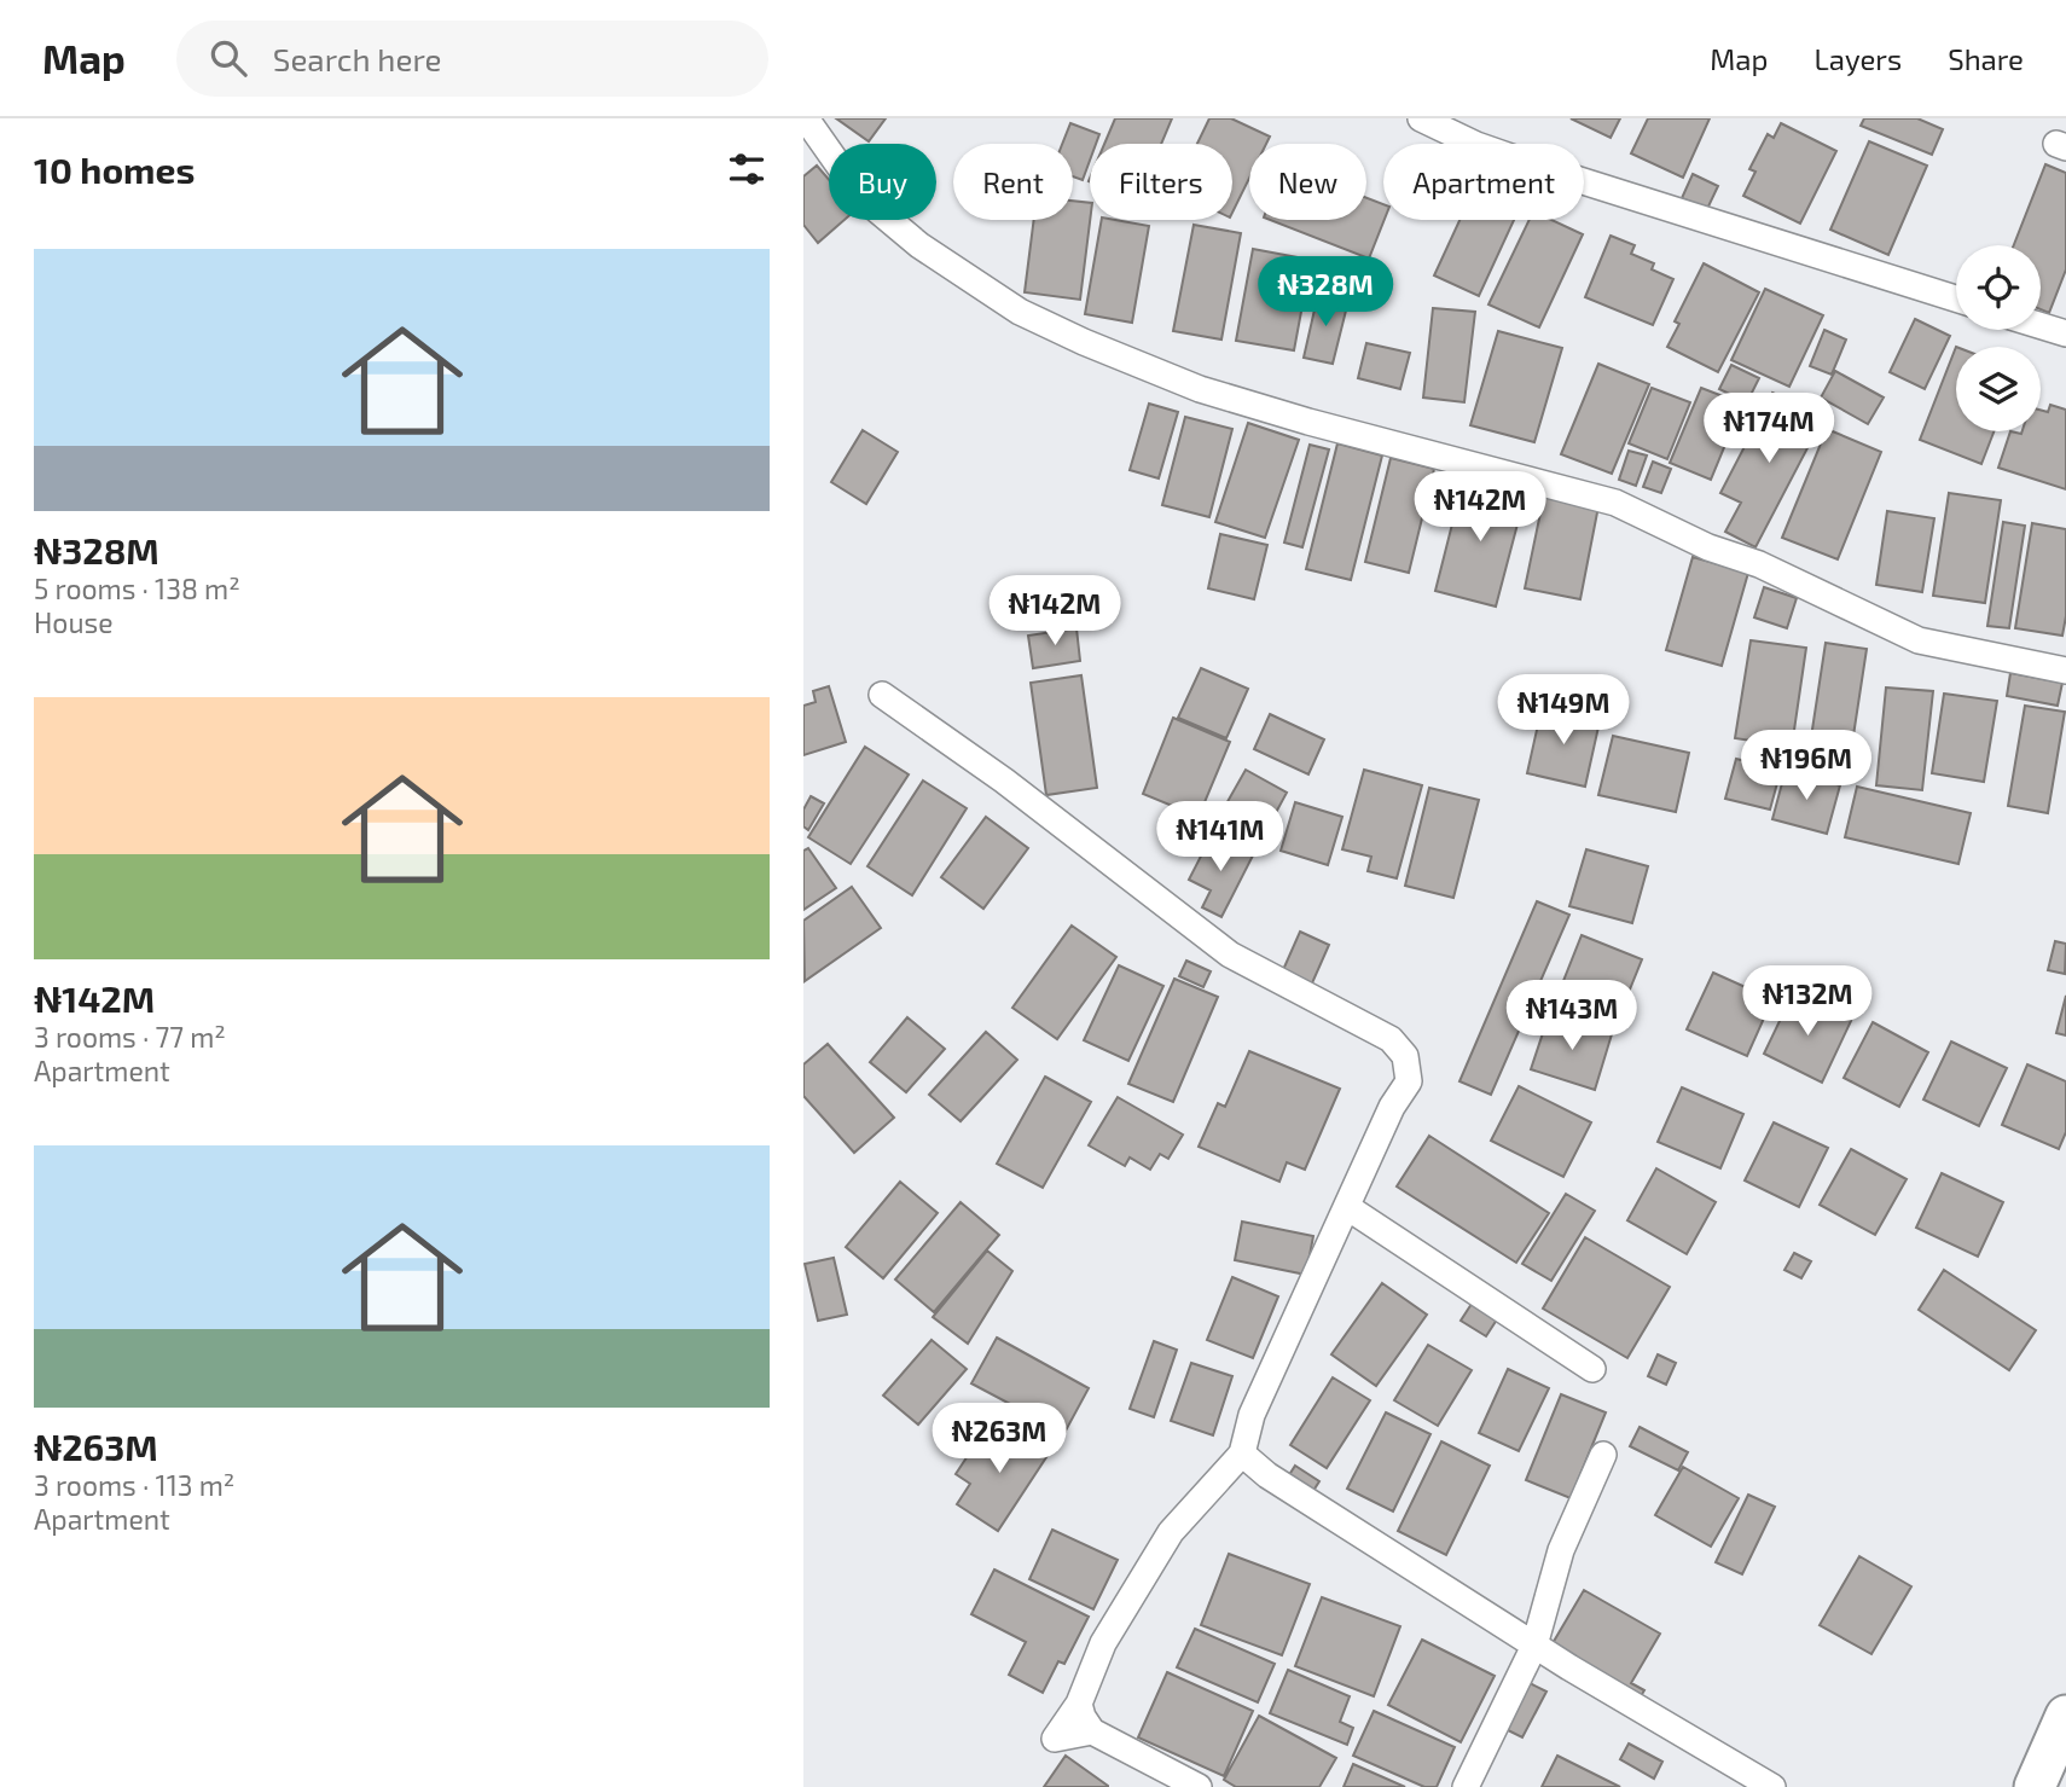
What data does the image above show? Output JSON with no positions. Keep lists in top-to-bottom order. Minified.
{"page":{"header":"Map","search":"Search here","nav":["Map","Layers","Share"],"heading":"10 homes","chip":["Buy","Rent","Filters","New","Apartment"],"list":[{"name":"₦328M","note":"5 rooms · 138 m² · House"},{"name":"₦142M","note":"3 rooms · 77 m² · Apartment"},{"name":"₦263M","note":"3 rooms · 113 m² · Apartment"}],"price":["₦328M","₦174M","₦142M","₦142M","₦149M","₦196M","₦141M","₦132M","₦143M","₦263M"]}}
